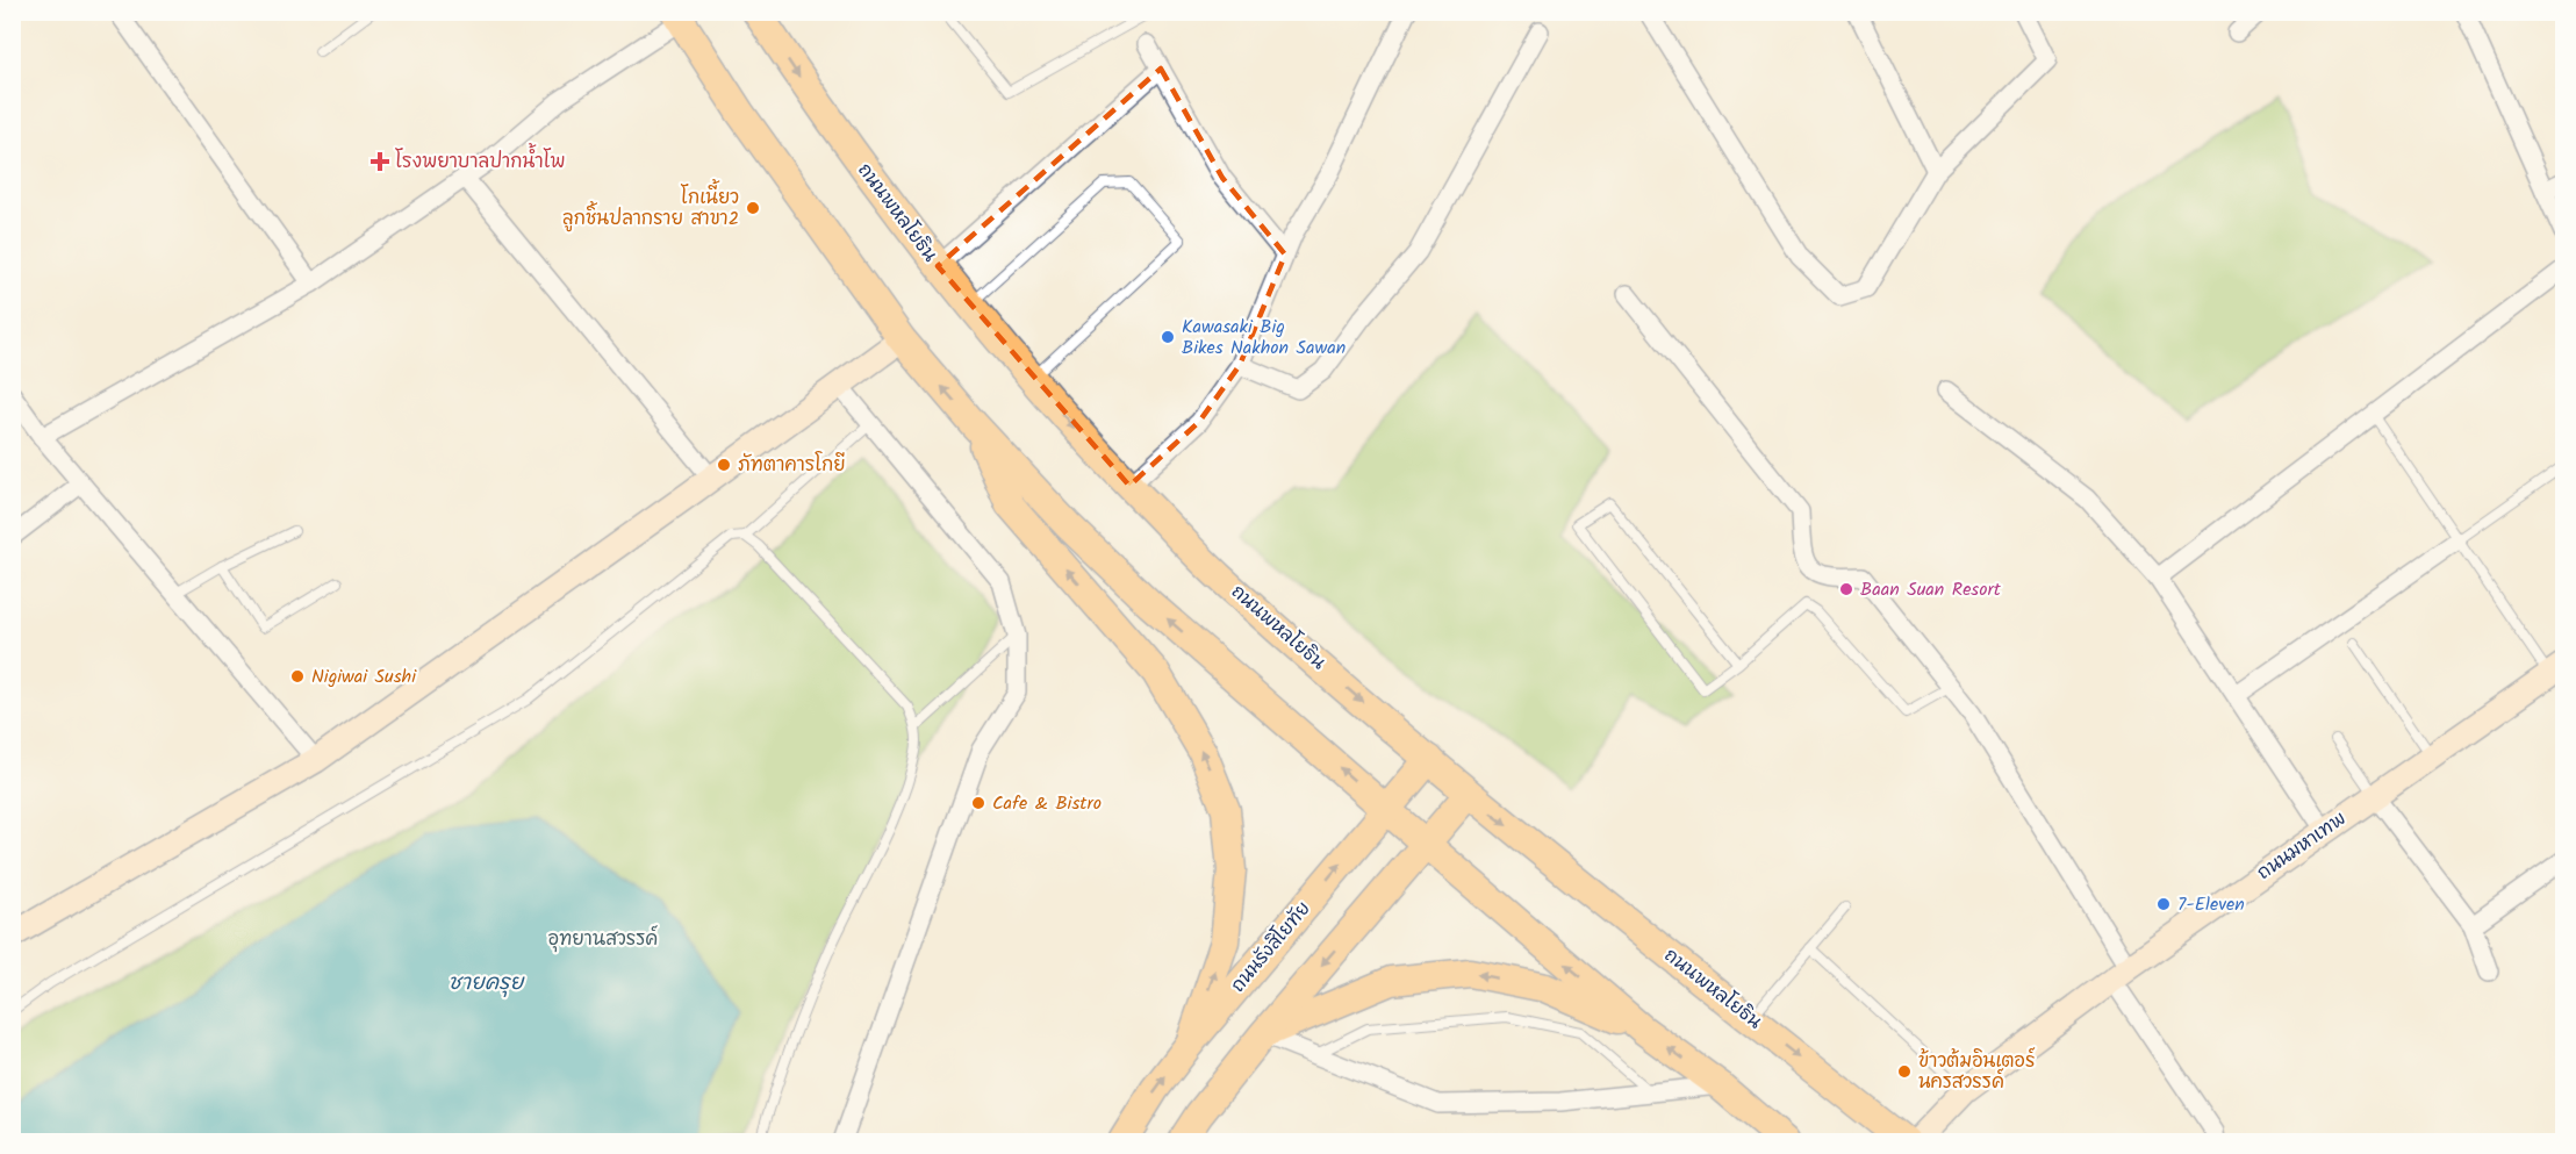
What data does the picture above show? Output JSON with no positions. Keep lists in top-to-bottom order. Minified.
{"streets":{"main road":["ถนนพหลโยธิน","ถนนรังสิโยทัย"],"street":["ถนนมหาเทพ"]},"crossings":[["ถนนพหลโยธิน","ถนนรังสิโยทัย"]],"water":["ชายครุย"],"parks":["อุทยานสวรรค์"],"places":{"health":["โรงพยาบาลปากน้ำโพ"],"other":["โกเนี้ยว ลูกชิ้นปลากราย สาขา2","Kawasaki Big Bikes Nakhon Sawan","ภัทตาคารโกยี","Baan Suan Resort","Nigiwai Sushi","Cafe & Bistro","7-Eleven","ข้าวต้มอินเตอร์ นครสวรรค์"]}}
